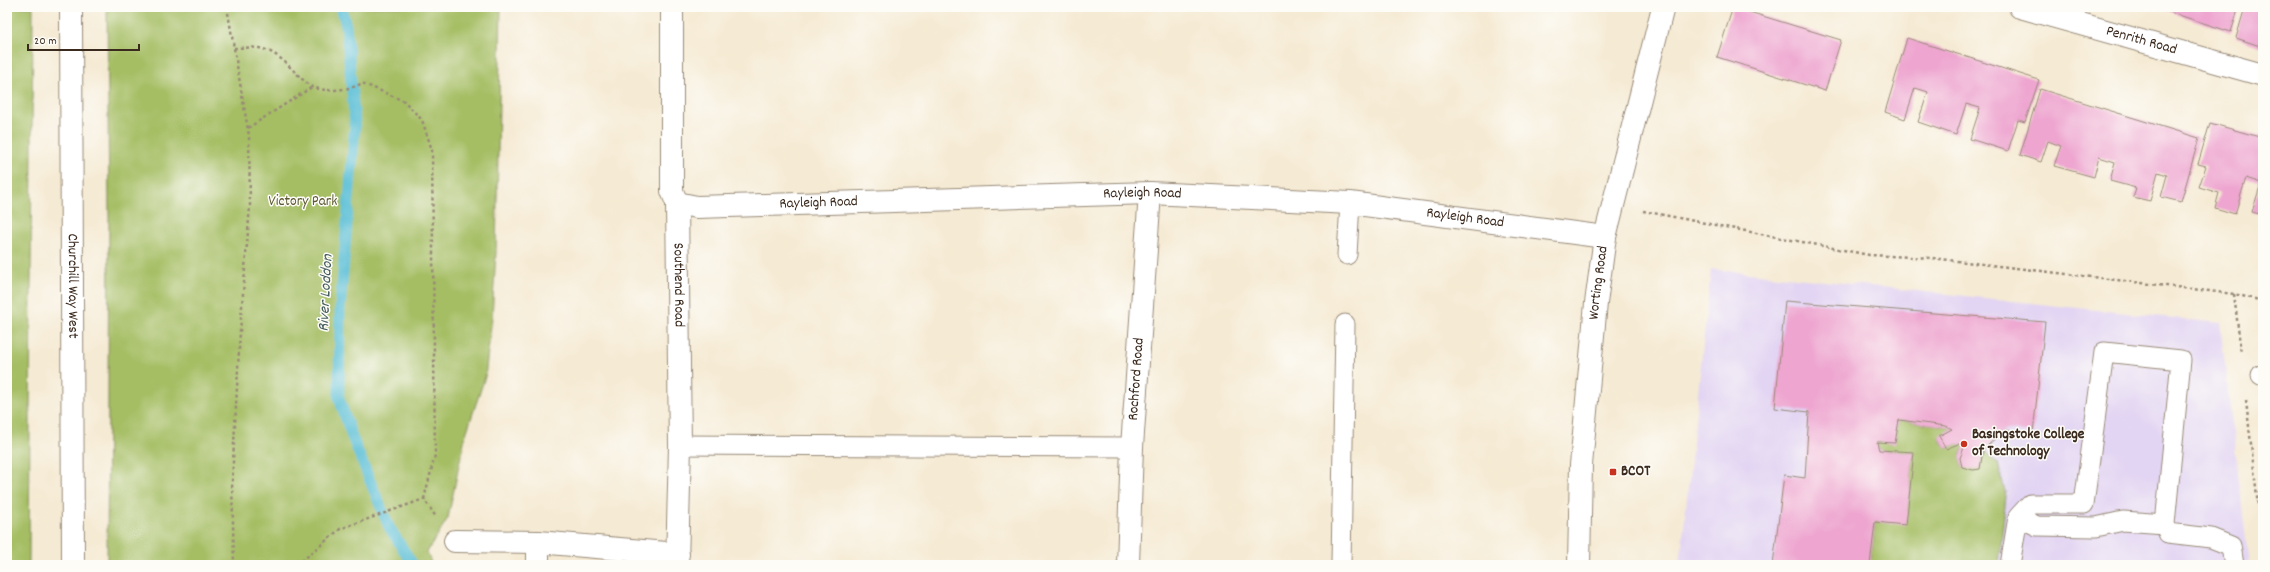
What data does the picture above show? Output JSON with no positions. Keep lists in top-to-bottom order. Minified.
{"streets":{"street":["Penrith Road","Rayleigh Road","Worting Road","Southend Road","Churchill Way West","Rochford Road"]},"crossings":[["Rayleigh Road","Worting Road"],["Rayleigh Road","Southend Road"],["Rayleigh Road","Rochford Road"]],"water":["River Loddon"],"parks":["Victory Park"],"places":{"other":["Basingstoke College of Technology"],"transit":["BCOT"]},"scale_bar":"20 m"}
